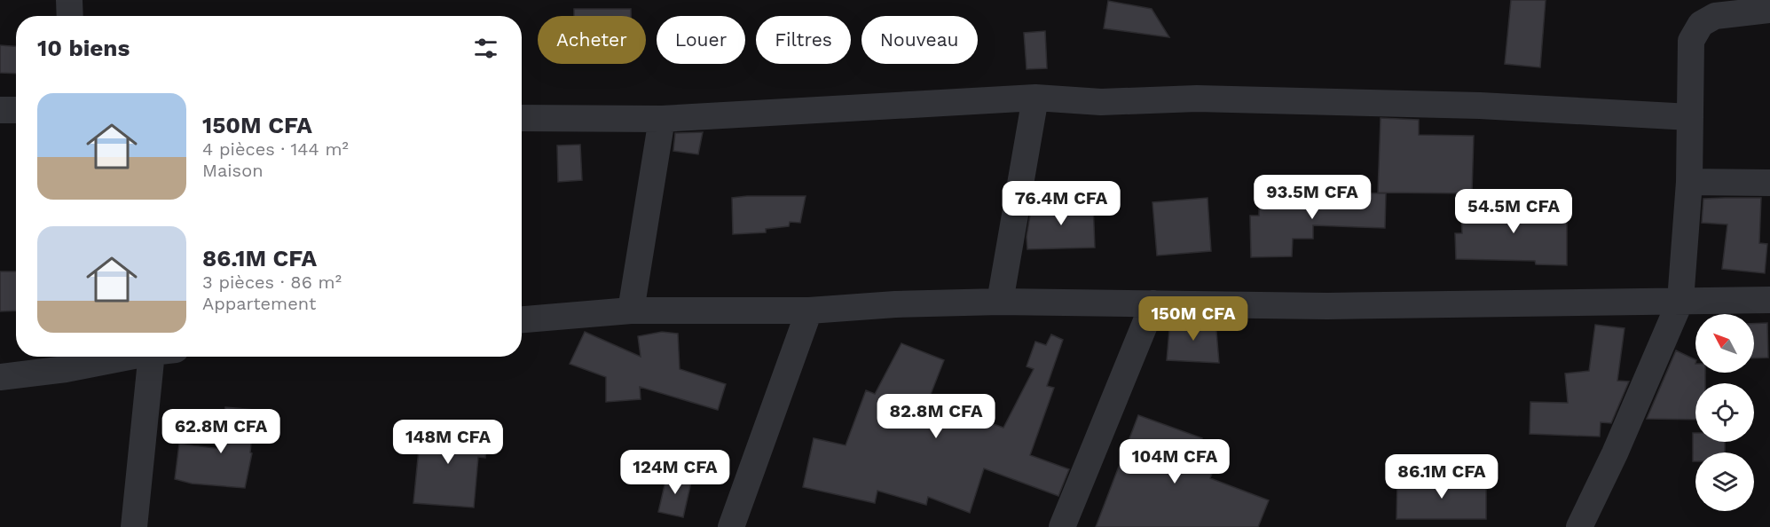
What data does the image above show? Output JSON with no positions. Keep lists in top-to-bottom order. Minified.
{"north":"top left","page":{"chip":["Acheter","Louer","Filtres","Nouveau"],"heading":"10 biens","list":[{"name":"150M CFA","note":"4 pièces · 144 m² · Maison"},{"name":"86.1M CFA","note":"3 pièces · 86 m² · Appartement"}],"price":["93.5M CFA","76.4M CFA","54.5M CFA","150M CFA","82.8M CFA","62.8M CFA","148M CFA","104M CFA","124M CFA","86.1M CFA"]}}
